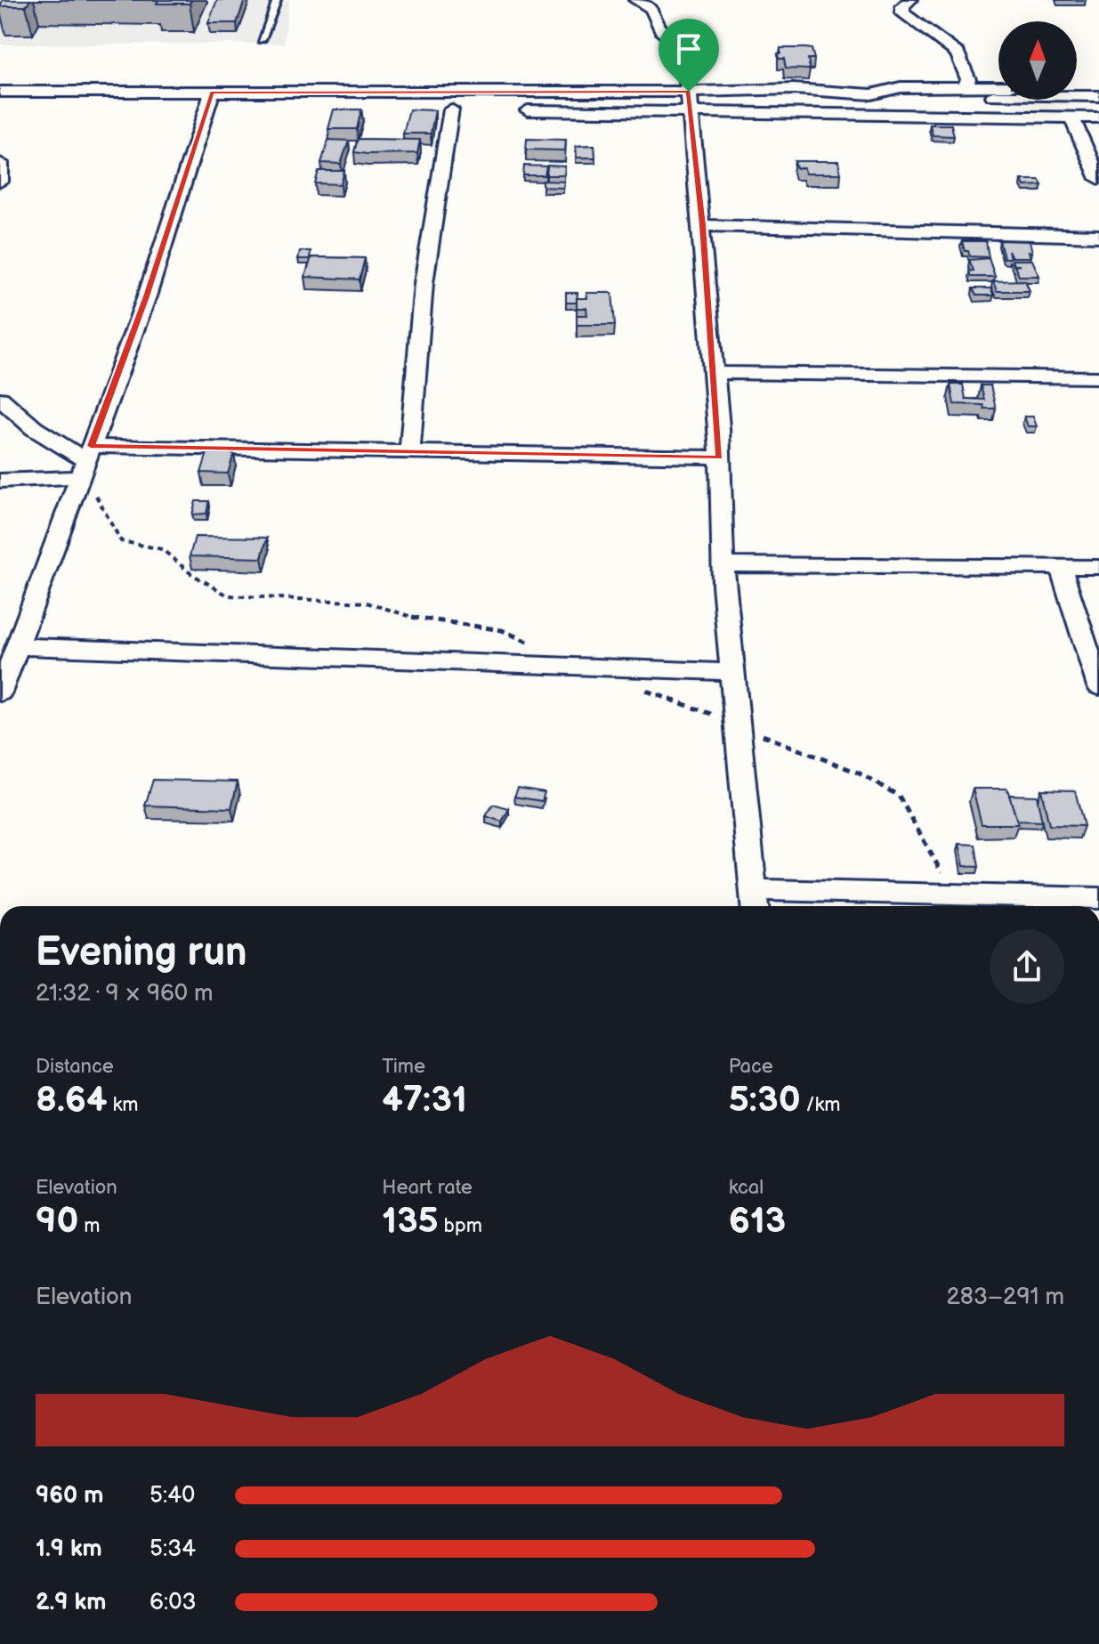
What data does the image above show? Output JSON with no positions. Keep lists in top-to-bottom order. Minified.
{"north":"top","page":{"heading":["Evening run","21:32 · 9 × 960 m"],"stats":[["Distance","8.64 km"],["Time","47:31"],["Pace","5:30 /km"],["Elevation","90 m"],["Heart rate","135 bpm"],["kcal","613"]],"chart":["Elevation","283–291 m"],"list":[{"name":"960 m","note":"5:40"},{"name":"1.9 km","note":"5:34"},{"name":"2.9 km","note":"6:03"}]}}
